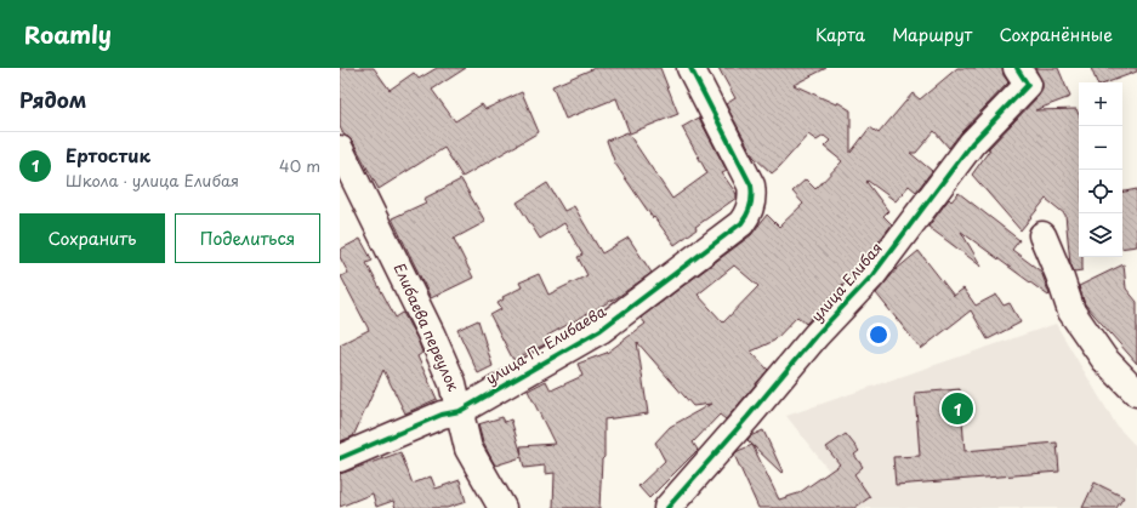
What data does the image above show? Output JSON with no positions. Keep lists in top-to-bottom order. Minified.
{"streets":{"street":["улица Елибая","Елибаева переулок","улица П. Елибаева"]},"crossings":[["Елибаева переулок","улица П. Елибаева"]],"page":{"header":"Roamly","nav":["Карта","Маршрут","Сохранённые"],"heading":"Рядом","map_buttons":["+","−"],"list":[{"mark":"1","name":"Ертостик","note":"Школа · улица Елибая","value":"40 m"}],"buttons":["Сохранить","Поделиться"],"pins":"1"}}
